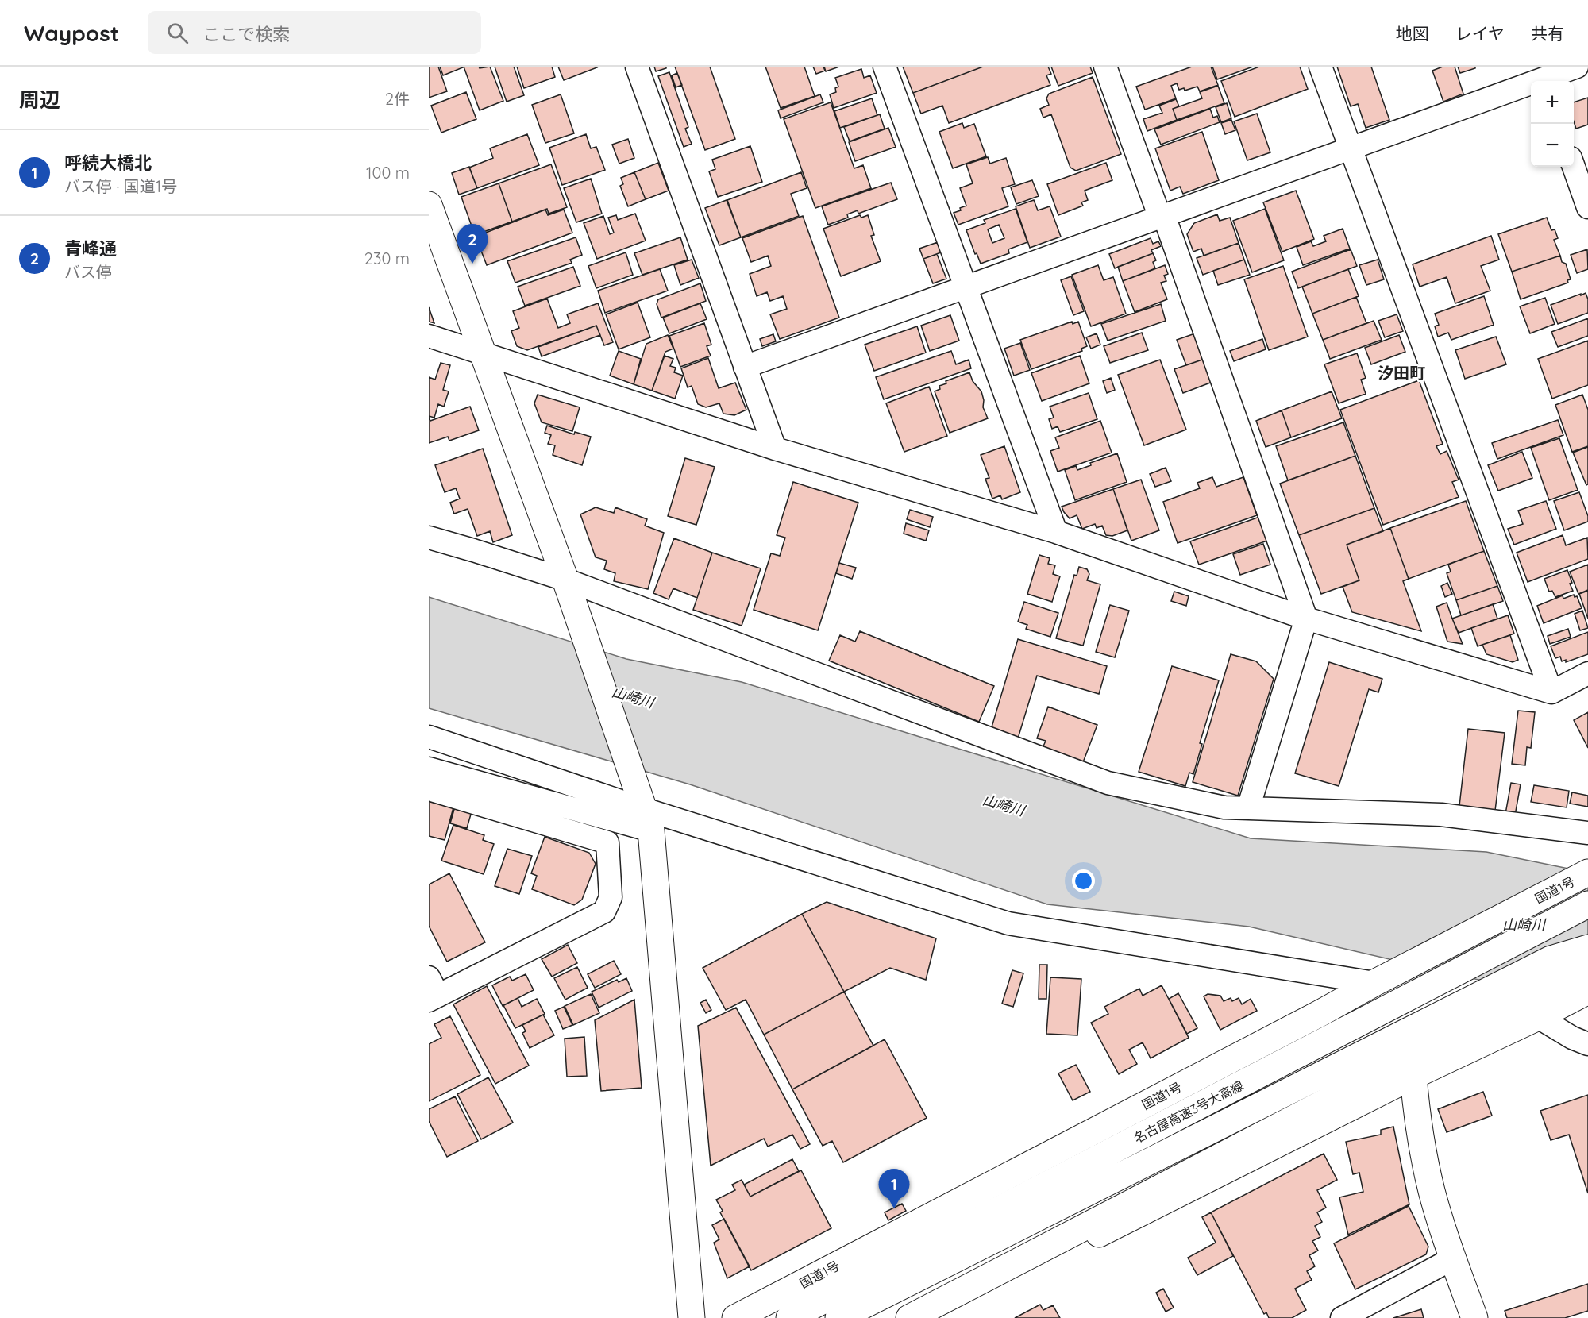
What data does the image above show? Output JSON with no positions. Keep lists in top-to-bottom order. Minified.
{"streets":{"main road":["国道1号","名古屋高速3号大高線"]},"districts":["汐田町"],"water":["山崎川"],"page":{"header":"Waypost","search":"ここで検索","nav":["地図","レイヤ","共有"],"heading":["周辺","2件"],"map_buttons":["+","−"],"list":[{"mark":"1","name":"呼続大橋北","note":"バス停 · 国道1号","value":"100 m"},{"mark":"2","name":"青峰通","note":"バス停","value":"230 m"}],"pins":["2","1"]}}
